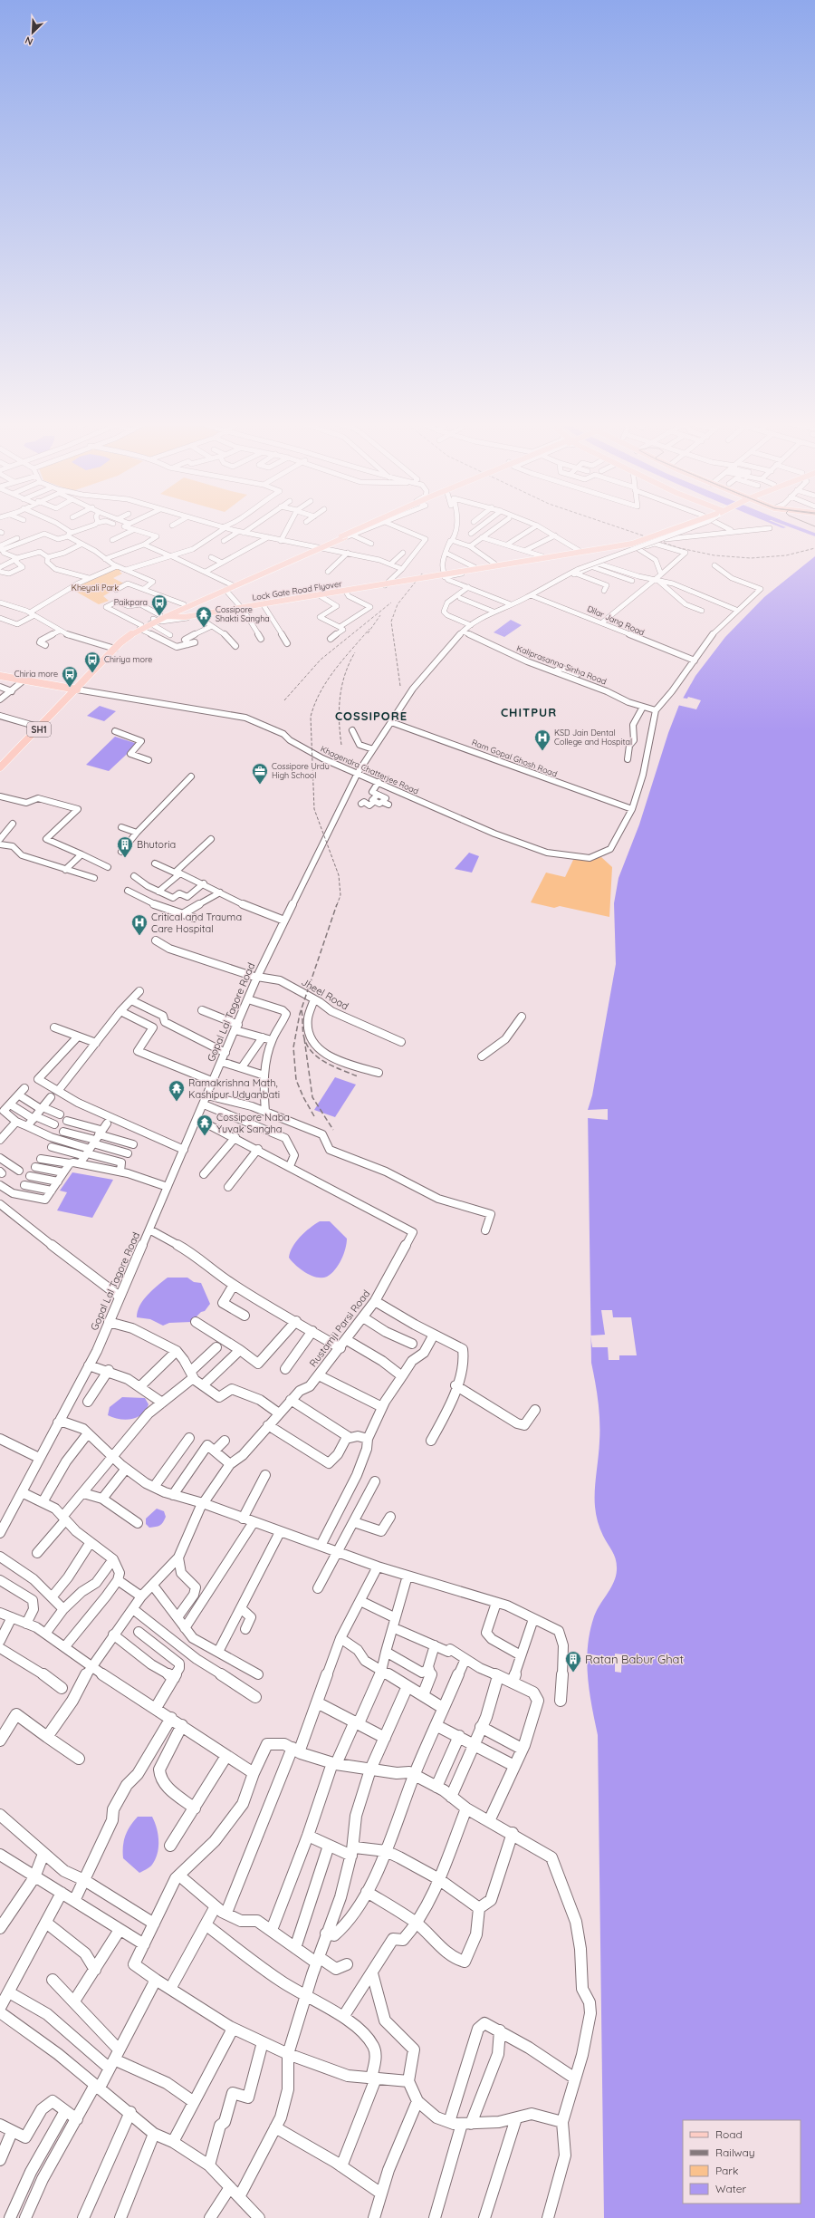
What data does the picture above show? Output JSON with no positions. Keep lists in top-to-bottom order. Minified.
{"streets":{"main road":["Lock Gate Road Flyover","SH1"],"street":["Dilar Jang Road","Kaliprasanna Sinha Road","Ram Gopal Ghosh Road","Khagendra Chatterjee Road","Jheel Road","Gopal Lal Tagore Road","Rustamji Parsi Road"]},"crossings":[["Lock Gate Road Flyover","SH1"],["Dilar Jang Road","Gopal Lal Tagore Road"],["Kaliprasanna Sinha Road","Khagendra Chatterjee Road"],["Kaliprasanna Sinha Road","Gopal Lal Tagore Road"],["SH1","Khagendra Chatterjee Road"],["Ram Gopal Ghosh Road","Khagendra Chatterjee Road"],["Ram Gopal Ghosh Road","Gopal Lal Tagore Road"],["Khagendra Chatterjee Road","Gopal Lal Tagore Road"],["Jheel Road","Gopal Lal Tagore Road"],["Gopal Lal Tagore Road","Rustamji Parsi Road"]],"districts":["CHITPUR","COSSIPORE"],"parks":["Kheyali Park"],"places":{"bus stop":["Paikpara","Chiriya more","Chiria more"],"temple":["Cossipore Shakti Sangha","Ramakrishna Math, Kashipur Udyanbati","Cossipore Naba Yuvak Sangha"],"hospital":["KSD Jain Dental College and Hospital","Critical and Trauma Care Hospital"],"office":["Cossipore Urdu High School"],"building":["Bhutoria","Ratan Babur Ghat"]},"legend":["Road","Railway","Park","Water"],"north":"bottom left"}
